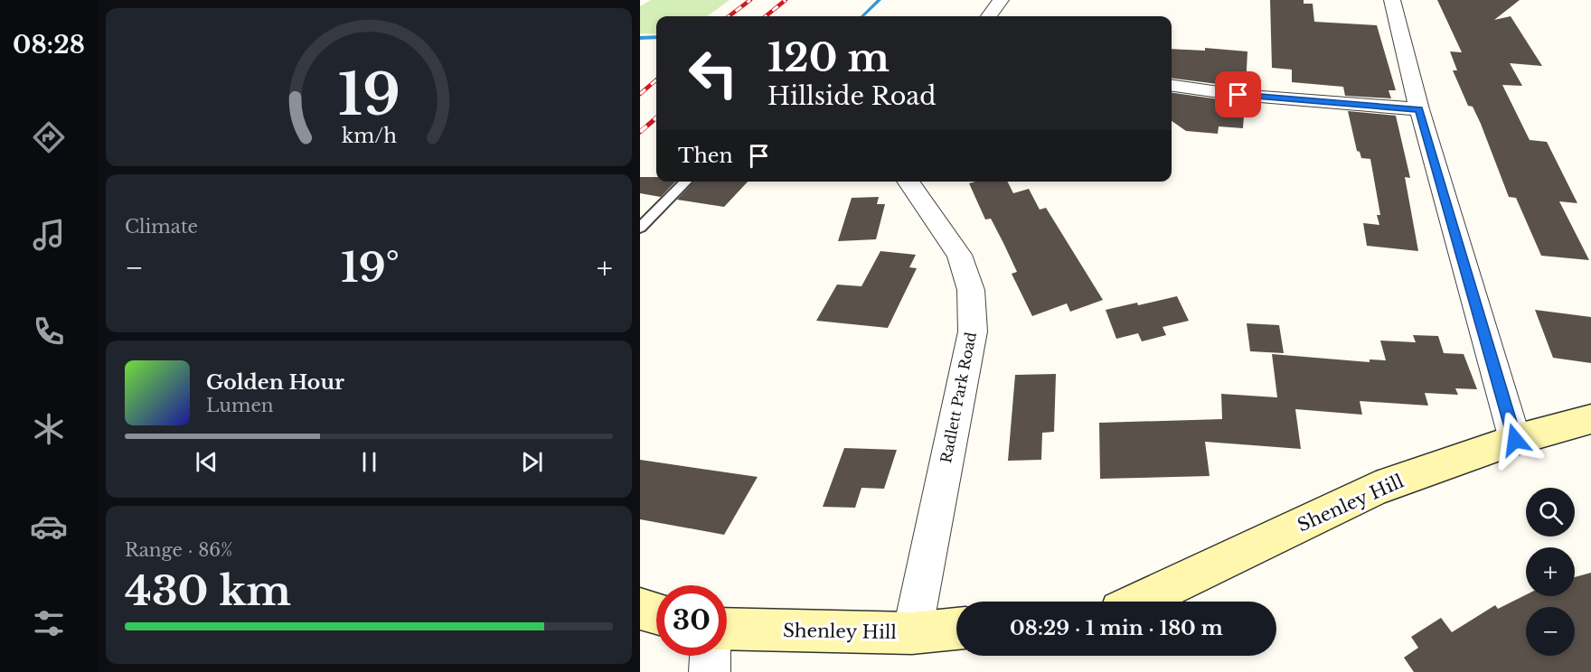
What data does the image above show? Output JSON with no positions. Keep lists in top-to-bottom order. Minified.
{"streets":{"street":["Radlett Park Road","Shenley Hill"]},"crossings":[["Radlett Park Road","Shenley Hill"]],"page":{"tabs":"08:28","turn":["120 m","Hillside Road"],"then":"Then","tile":["Climate",["Range · 86%","430 km"]],"heat":["−","19°","+"],"song":["Golden Hour","Lumen"],"map_buttons":["+","−"],"limit":"30","trip":"08:29 · 1 min · 180 m","gauge":["19","km/h"]}}
